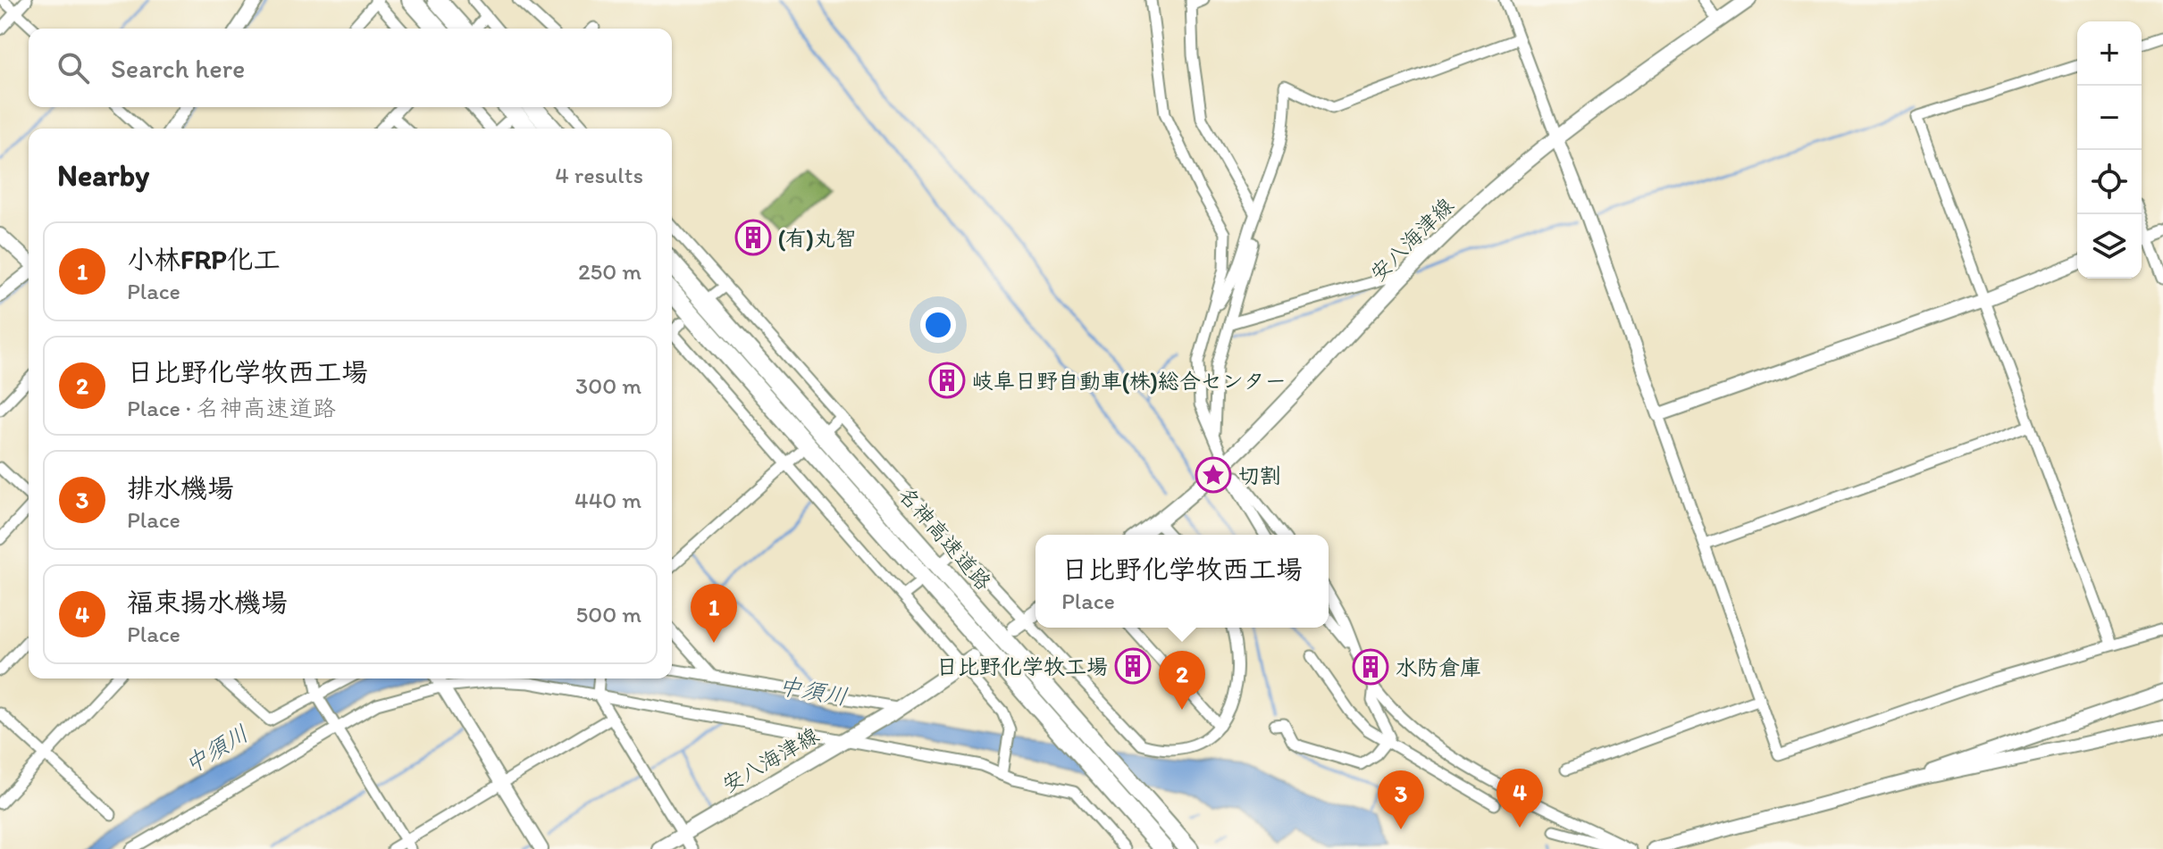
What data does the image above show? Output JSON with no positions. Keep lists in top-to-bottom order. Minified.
{"streets":{"highway":["名神高速道路"],"main road":["安八海津線"]},"water":["中須川"],"places":{"building":["(有)丸智","岐阜日野自動車(株)総合センター","日比野化学牧工場","水防倉庫"],"place":["切割"]},"page":{"map_buttons":["+","−"],"search":"Search here","heading":["Nearby","4 results"],"list":[{"mark":"1","name":"小林FRP化工","note":"Place","value":"250 m"},{"mark":"2","name":"日比野化学牧西工場","note":"Place · 名神高速道路","value":"300 m"},{"mark":"3","name":"排水機場","note":"Place","value":"440 m"},{"mark":"4","name":"福束揚水機場","note":"Place","value":"500 m"}],"popup":["日比野化学牧西工場","Place"],"pins":["1","2","4","3"]}}
